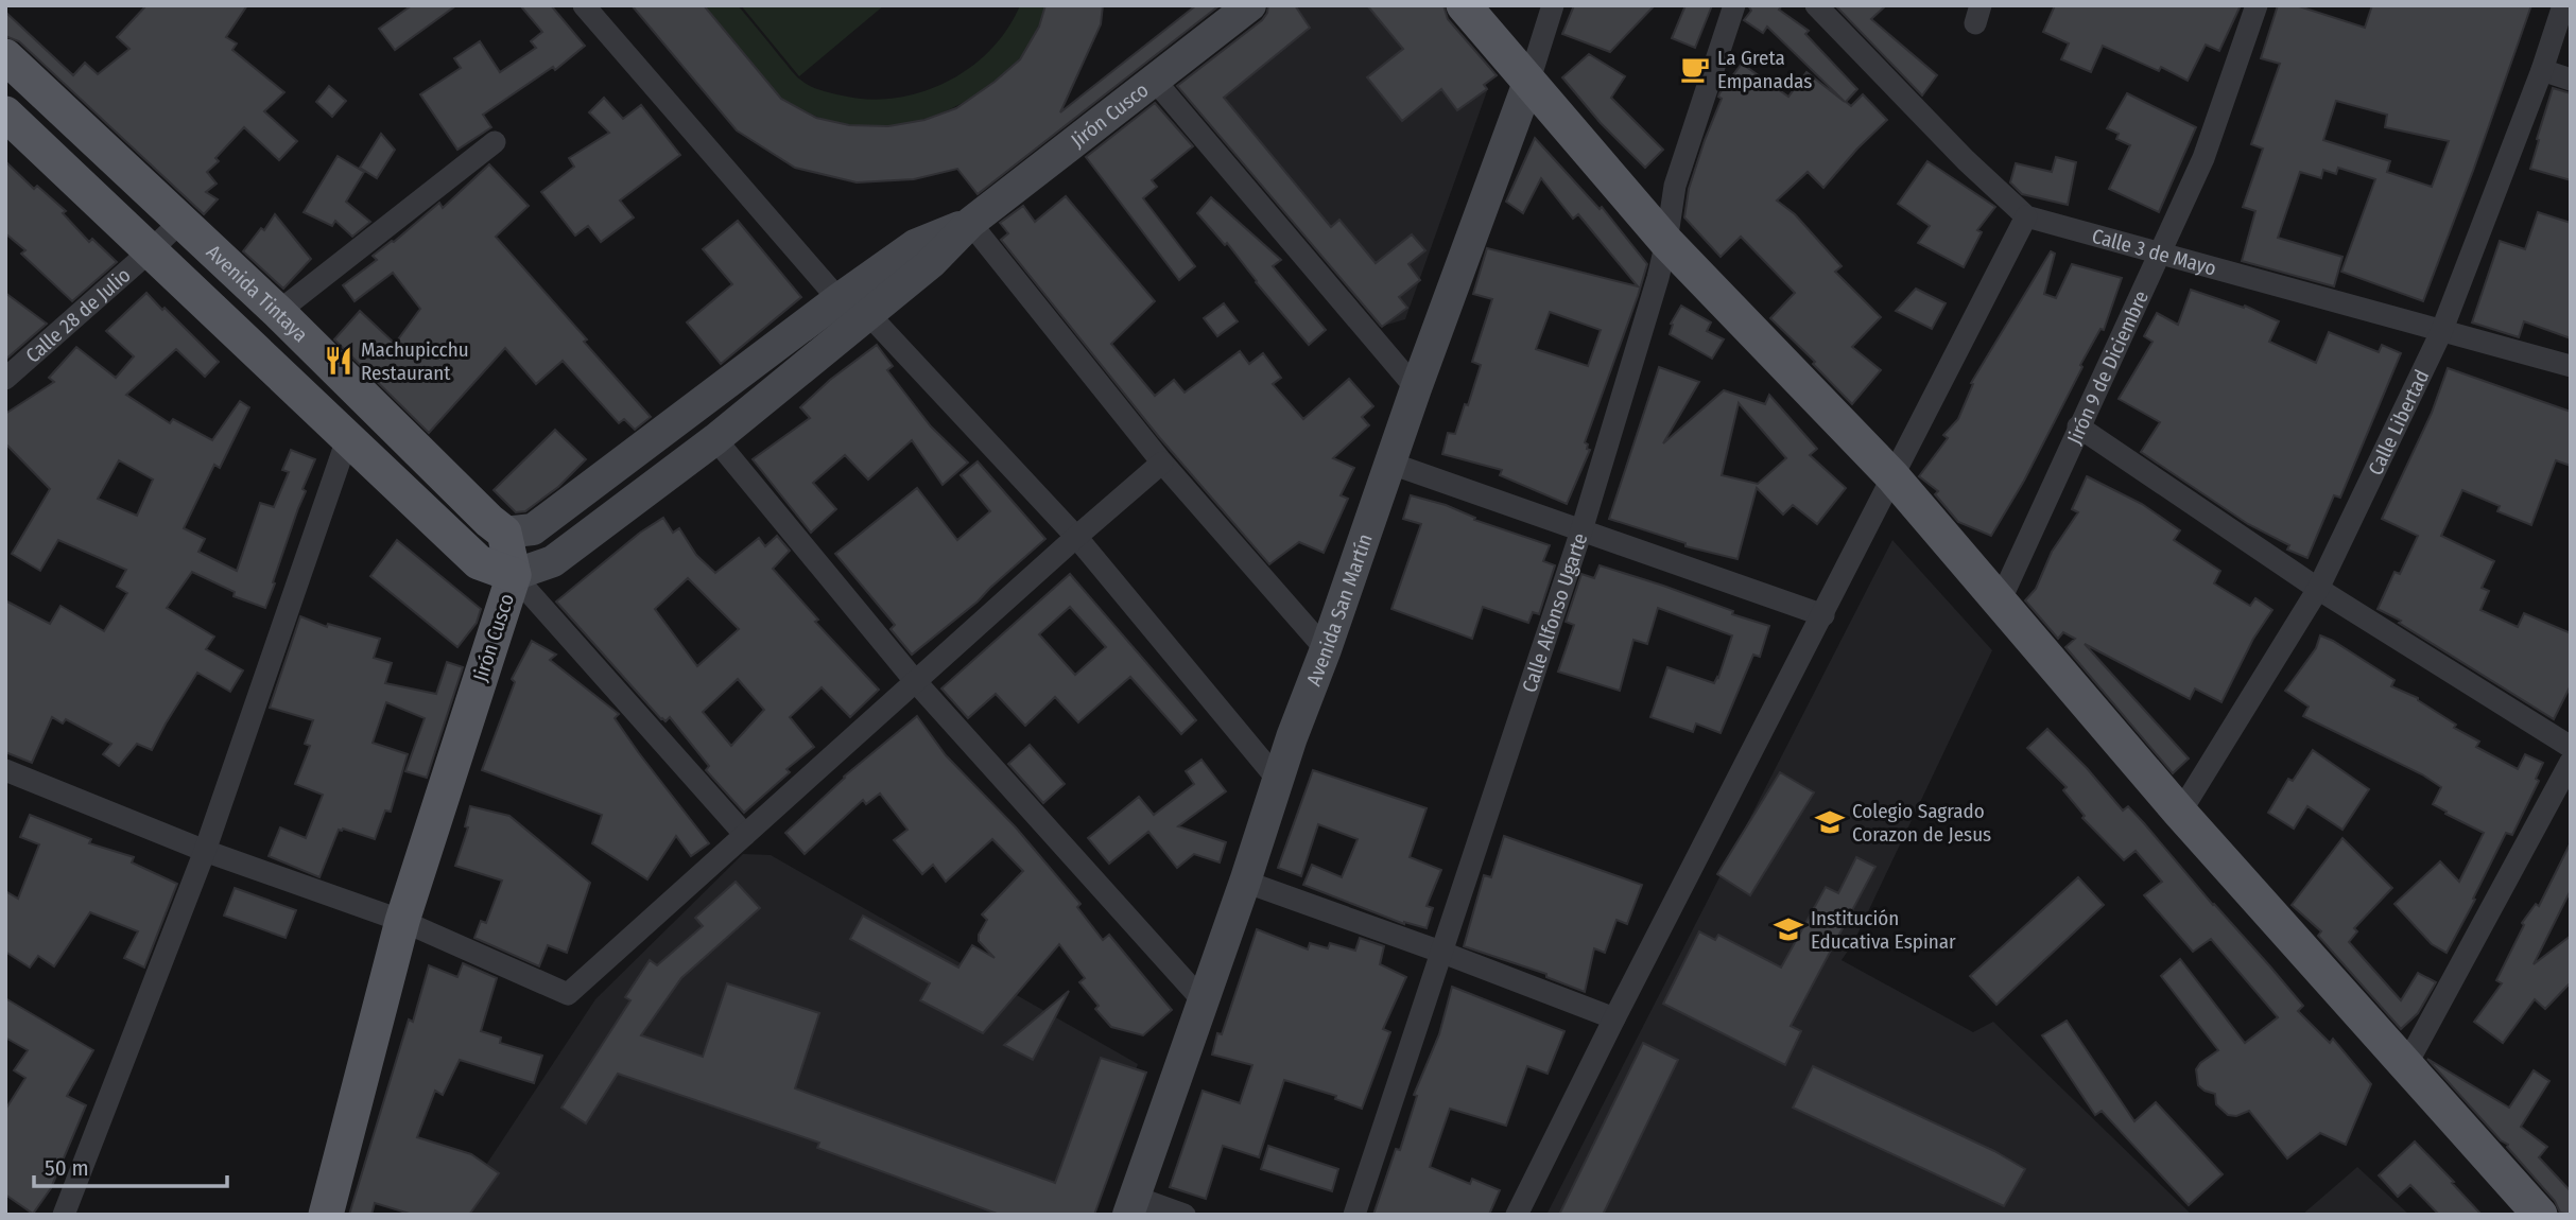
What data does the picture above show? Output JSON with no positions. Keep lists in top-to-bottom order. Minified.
{"streets":{"main road":["Jirón Cusco","Avenida Tintaya"],"street":["Calle 3 de Mayo","Calle 28 de Julio","Jirón 9 de Diciembre","Calle Libertad","Avenida San Martín","Calle Alfonso Ugarte"]},"crossings":[["Jirón Cusco","Avenida Tintaya"],["Calle 3 de Mayo","Jirón 9 de Diciembre"],["Calle 3 de Mayo","Calle Libertad"],["Avenida Tintaya","Calle 28 de Julio"]],"places":{"cafe":["La Greta Empanadas"],"restaurant":["Machupicchu Restaurant"],"school or university":["Colegio Sagrado Corazon de Jesus","Institución Educativa Espinar"]},"scale_bar":"50 m"}
